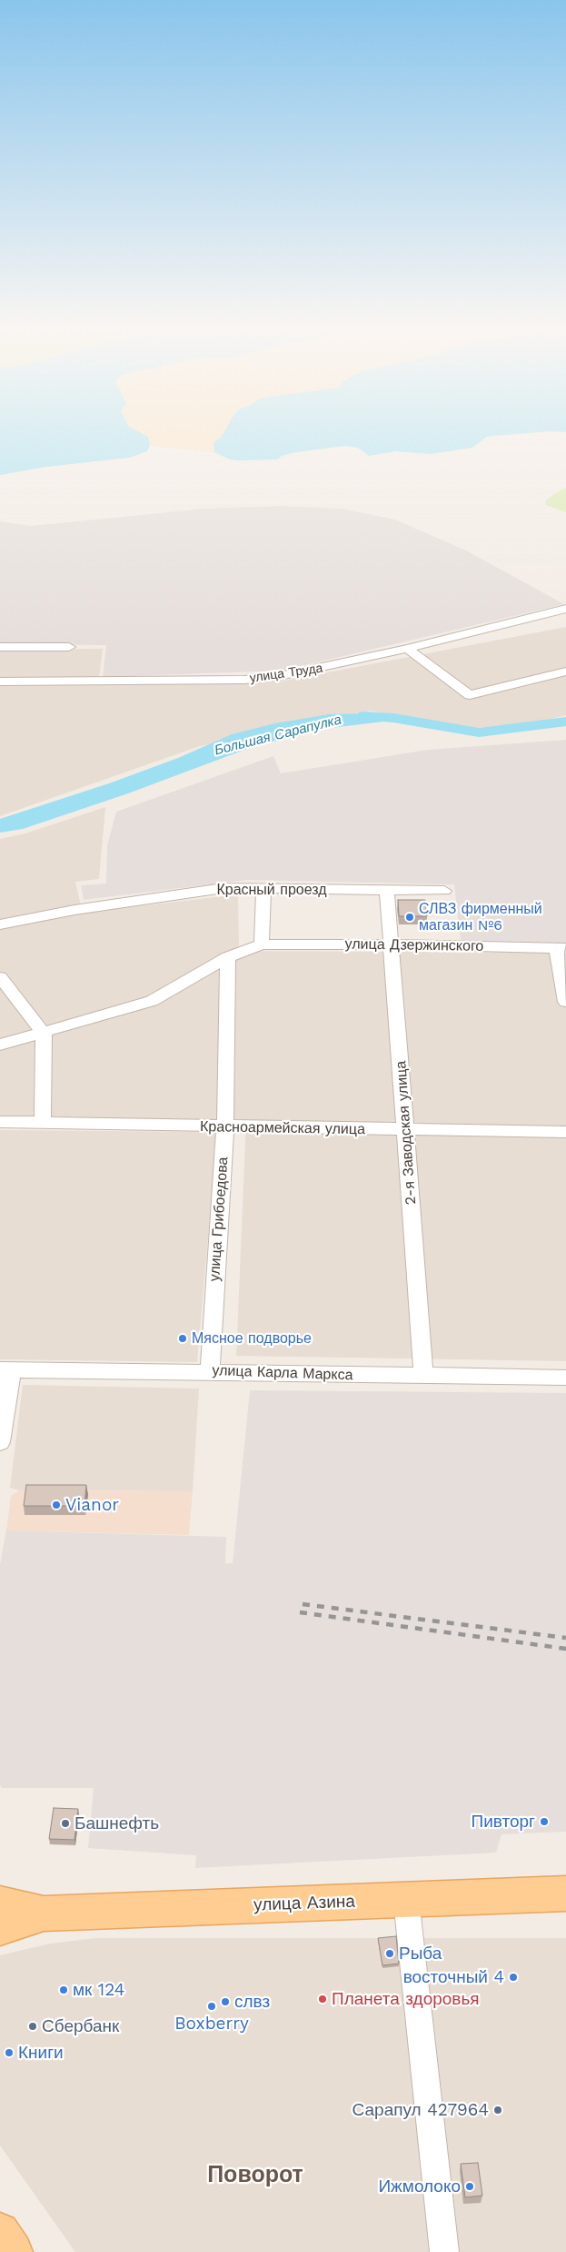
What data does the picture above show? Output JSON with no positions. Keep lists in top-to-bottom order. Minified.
{"streets":{"main road":["улица Азина"],"street":["улица Труда","Красный проезд","улица Дзержинского","Красноармейская улица","2-я Заводская улица","улица Грибоедова","улица Карла Маркса"]},"crossings":[["Красный проезд","2-я Заводская улица"],["улица Дзержинского","2-я Заводская улица"],["Красноармейская улица","2-я Заводская улица"],["Красноармейская улица","улица Грибоедова"],["2-я Заводская улица","улица Карла Маркса"],["улица Грибоедова","улица Карла Маркса"]],"districts":["Поворот"],"water":["Большая Сарапулка"],"places":["СЛВЗ фирменный магазин №6","Мясное подворье","Vianor","Пивторг","Башнефть","Рыба","восточный 4","мк 124","Планета здоровья","слвз","Boxberry","Сбербанк","Книги","Сарапул 427964","Ижмолоко"]}
